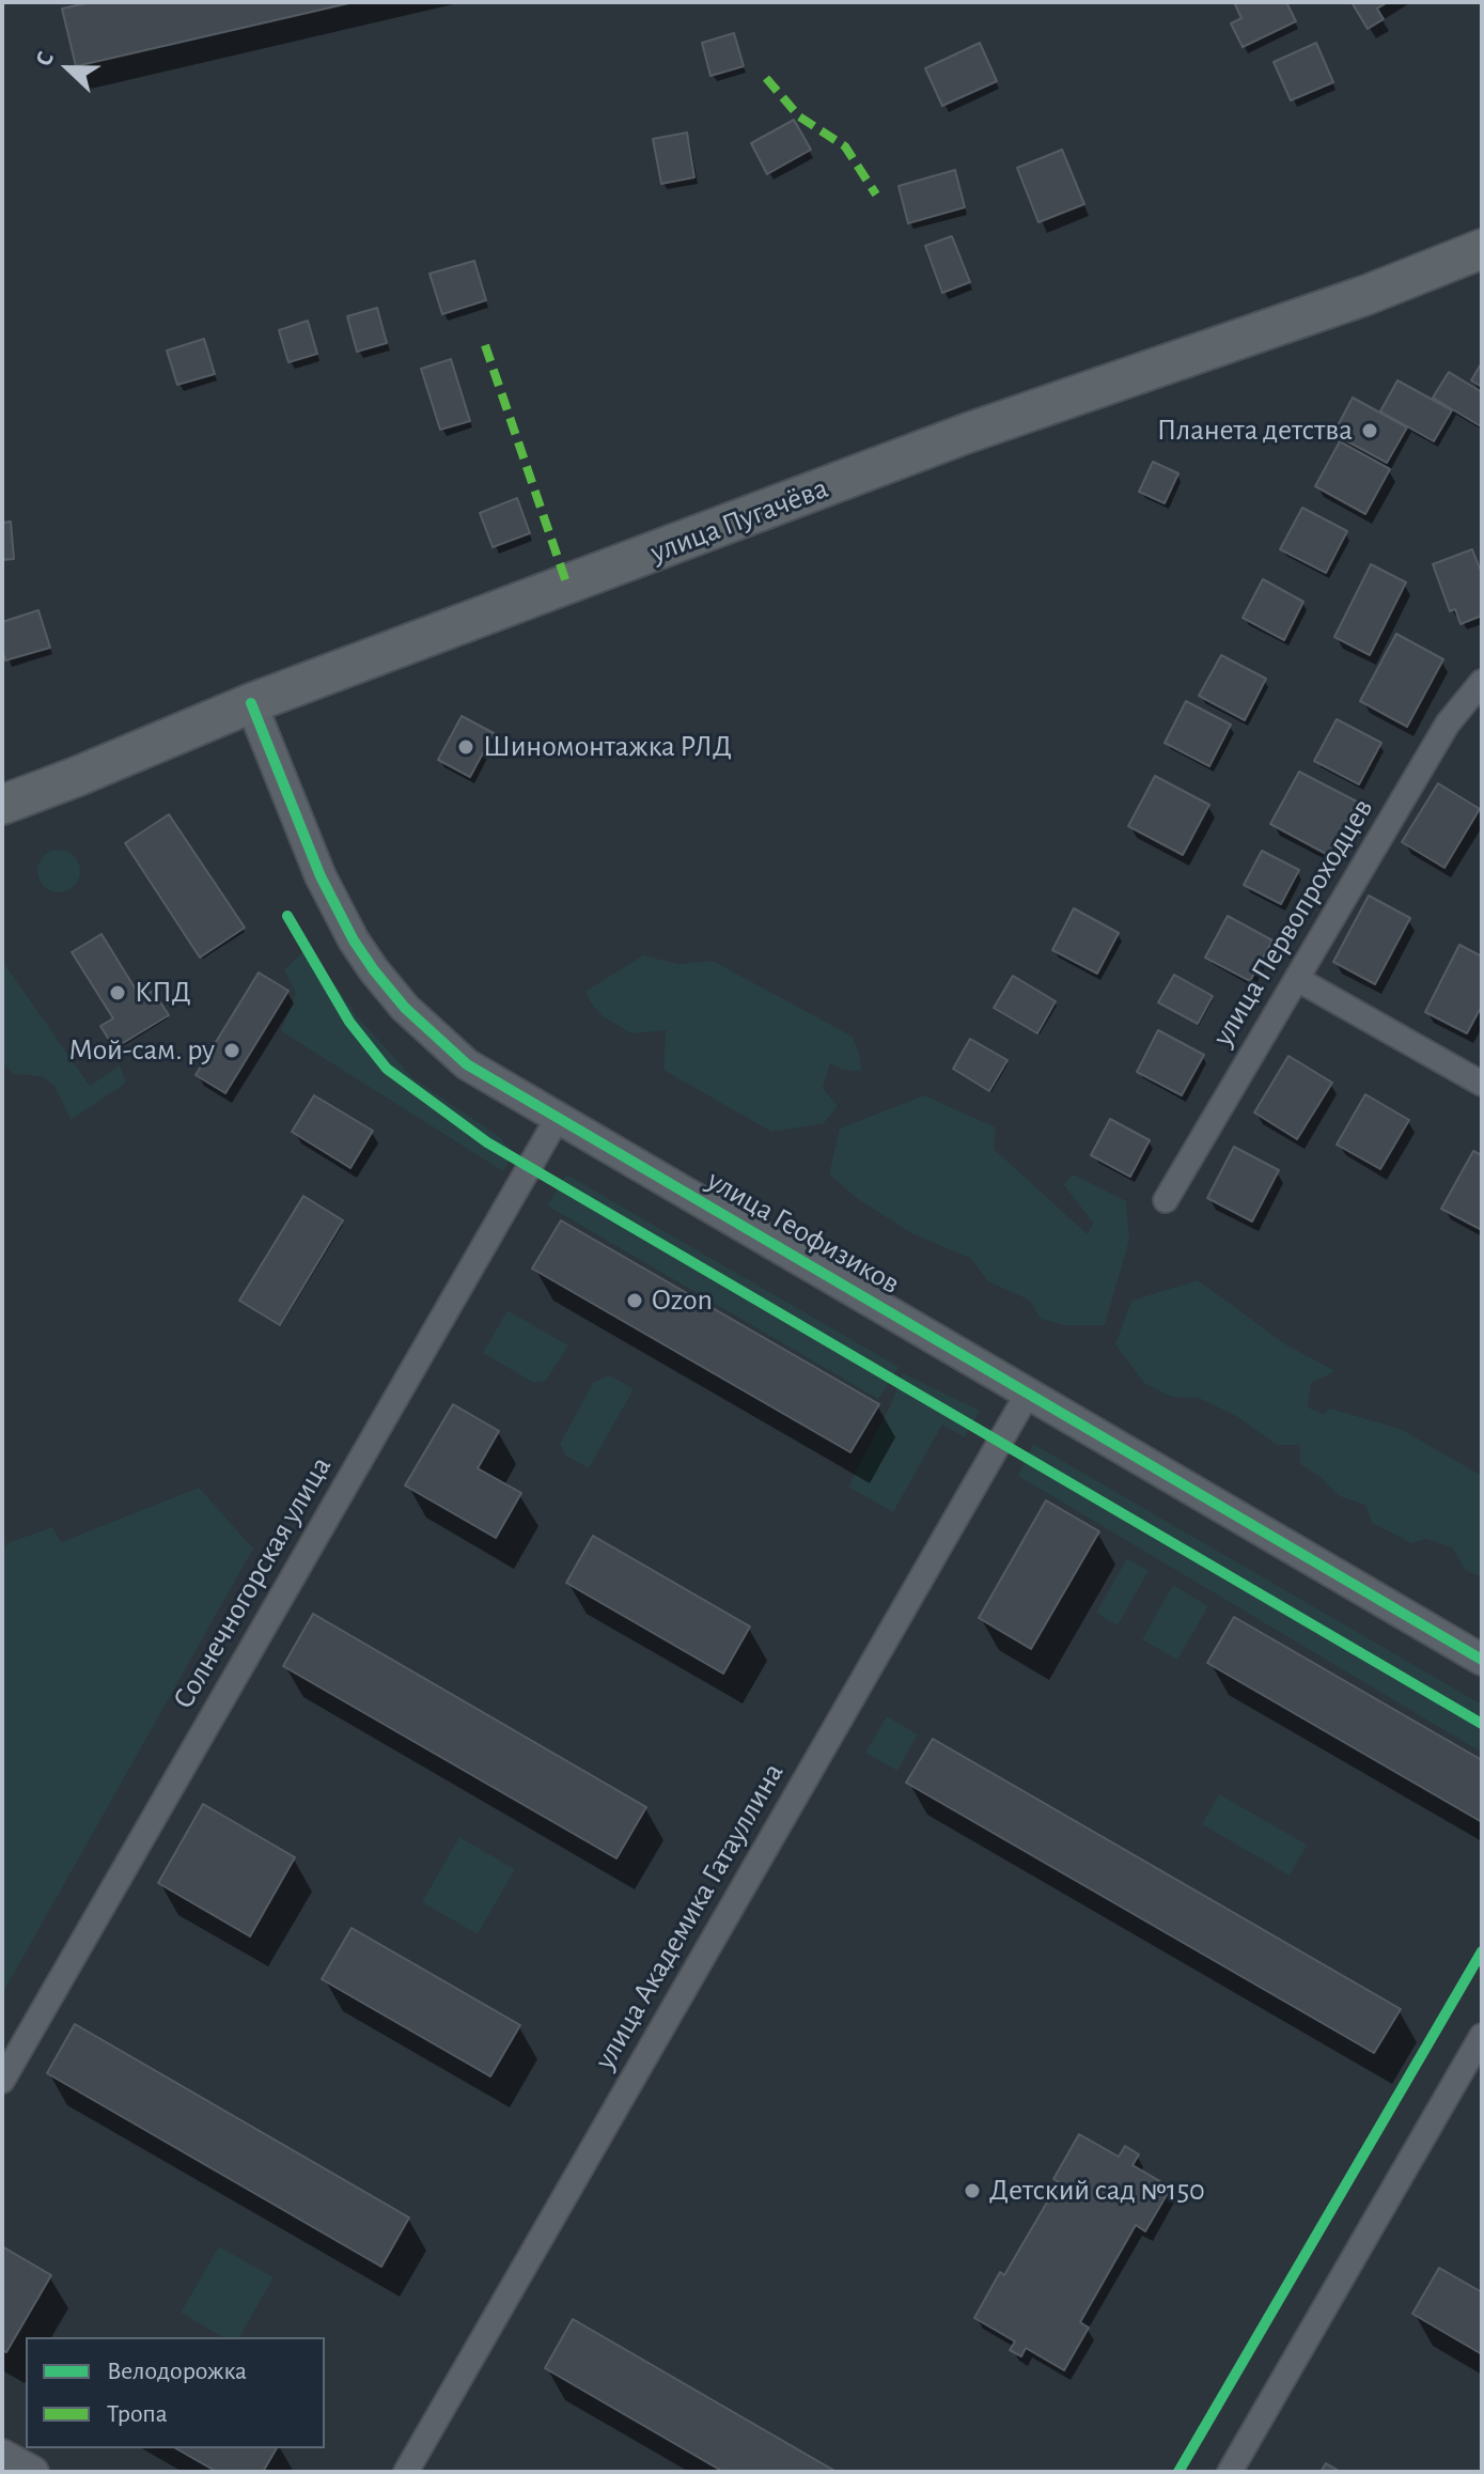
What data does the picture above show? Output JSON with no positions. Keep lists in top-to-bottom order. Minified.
{"streets":{"main road":["улица Пугачёва"],"street":["улица Первопроходцев","улица Геофизиков","Солнечногорская улица","улица Академика Гатауллина"]},"crossings":[["улица Пугачёва","улица Геофизиков"],["улица Геофизиков","Солнечногорская улица"],["улица Геофизиков","улица Академика Гатауллина"]],"places":["Планета детства","Шиномонтажка РЛД","КПД","Мой-сам. ру","Ozon","Детский сад №150"],"legend":["Велодорожка","Тропа"],"north":"left"}
